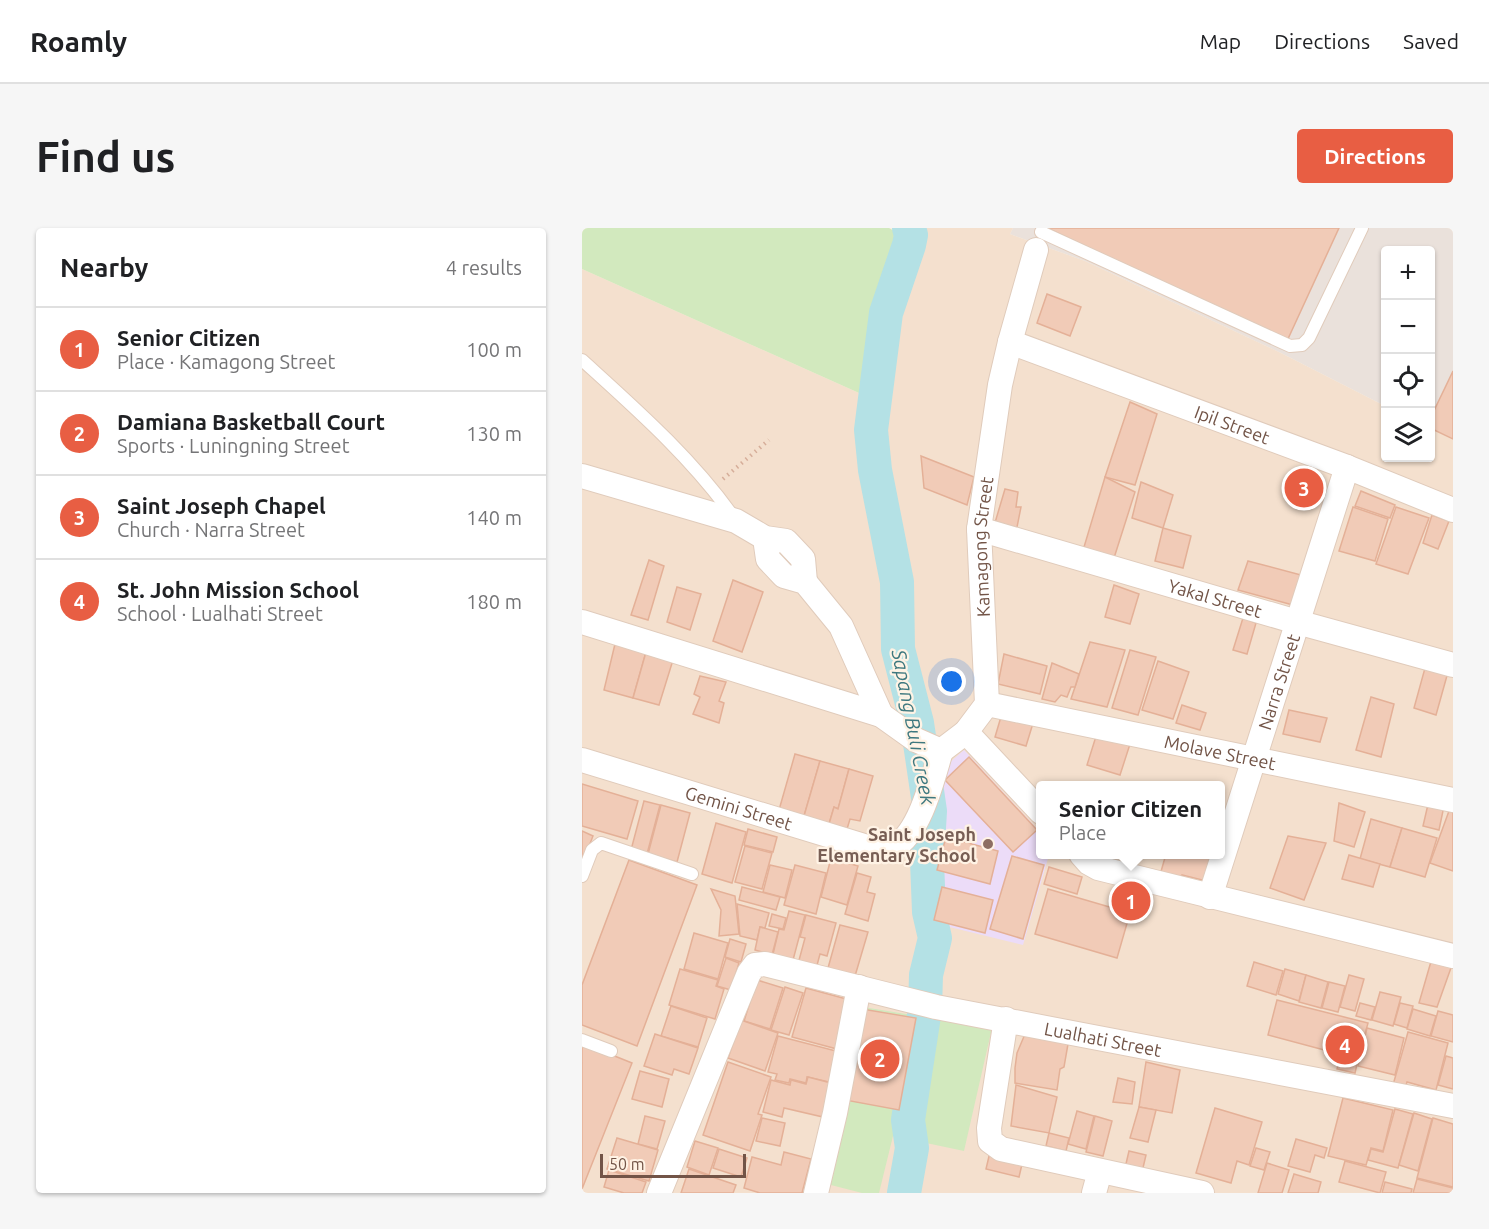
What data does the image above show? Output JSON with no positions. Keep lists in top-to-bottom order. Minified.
{"streets":{"street":["Ipil Street","Kamagong Street","Yakal Street","Narra Street","Molave Street","Gemini Street","Lualhati Street"]},"crossings":[["Ipil Street","Kamagong Street"],["Ipil Street","Narra Street"],["Kamagong Street","Yakal Street"],["Kamagong Street","Molave Street"],["Yakal Street","Narra Street"],["Narra Street","Molave Street"]],"water":["Sapang Buli Creek"],"places":["Saint Joseph Elementary School"],"scale_bar":"50 m","page":{"header":"Roamly","nav":["Map","Directions","Saved"],"buttons":"Directions","title":"Find us","heading":["Nearby","4 results"],"map_buttons":["+","−"],"list":[{"mark":"1","name":"Senior Citizen","note":"Place · Kamagong Street","value":"100 m"},{"mark":"2","name":"Damiana Basketball Court","note":"Sports · Luningning Street","value":"130 m"},{"mark":"3","name":"Saint Joseph Chapel","note":"Church · Narra Street","value":"140 m"},{"mark":"4","name":"St. John Mission School","note":"School · Lualhati Street","value":"180 m"}],"pins":["3","1","4","2"],"popup":["Senior Citizen","Place"],"scale":"50 m"}}
